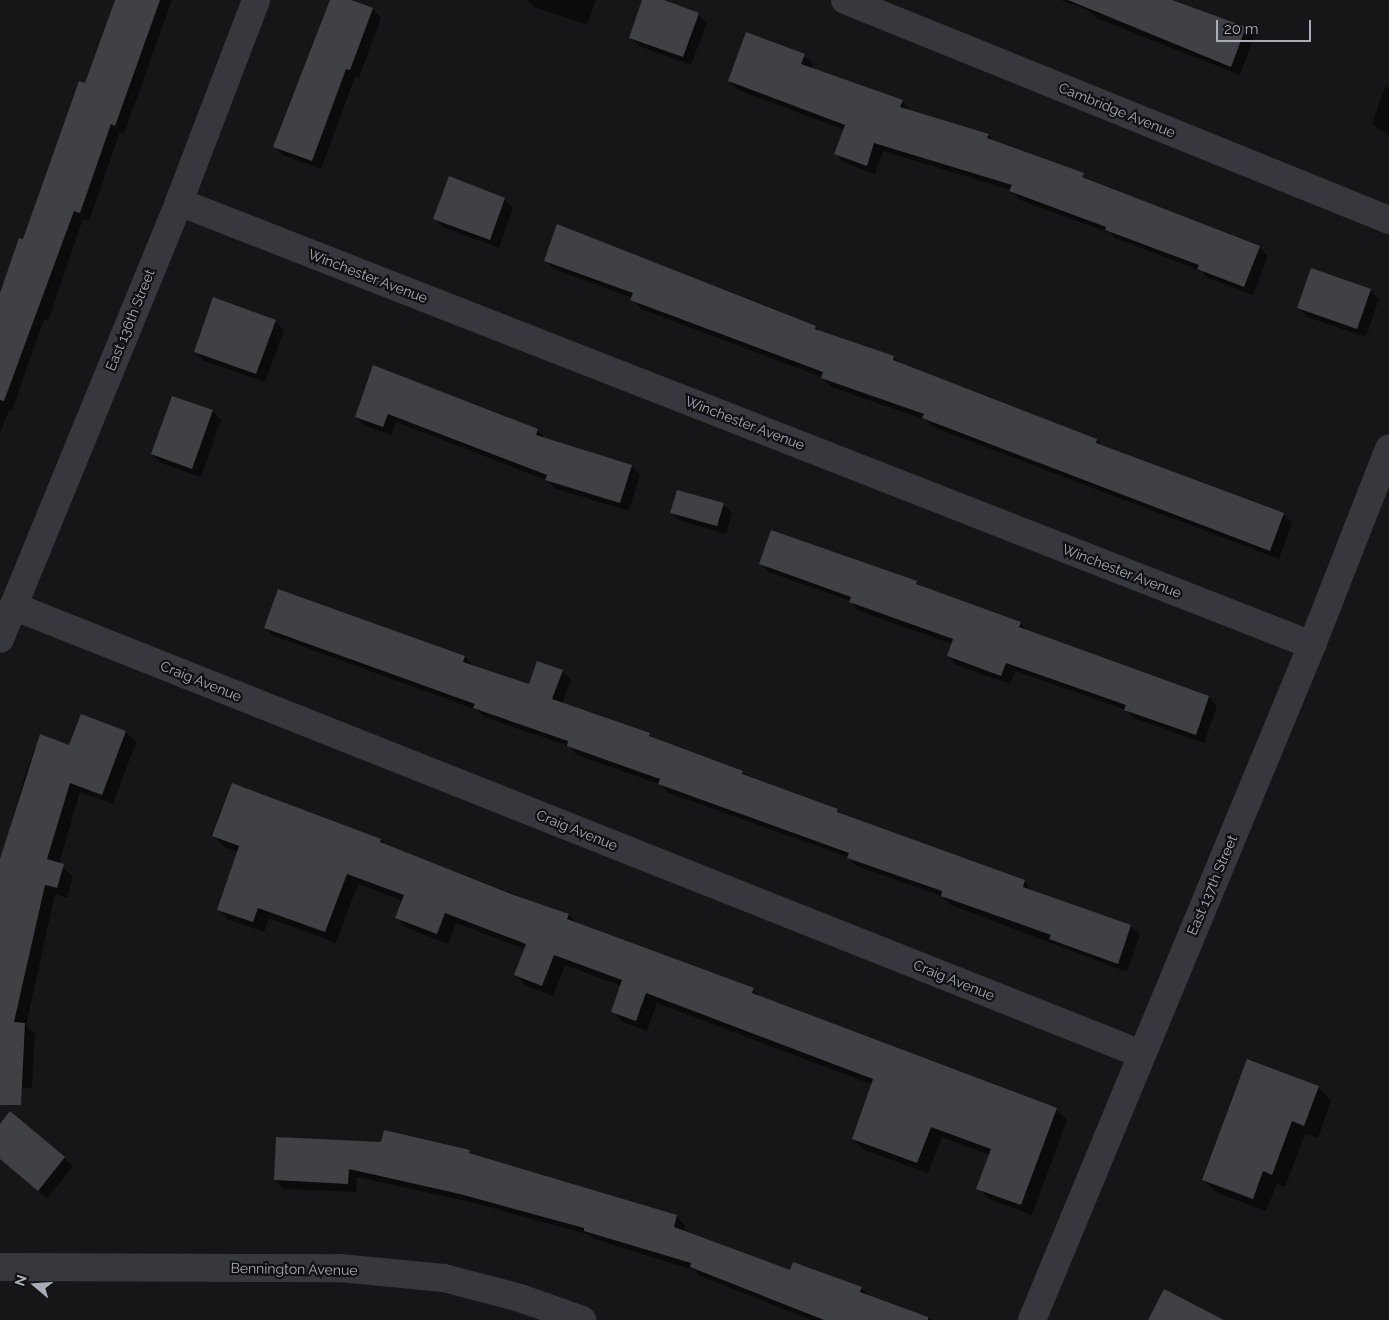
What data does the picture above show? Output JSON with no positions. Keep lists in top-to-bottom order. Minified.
{"streets":{"street":["Cambridge Avenue","Winchester Avenue","East 136th Street","Craig Avenue","East 137th Street","Bennington Avenue"]},"crossings":[["Winchester Avenue","East 136th Street"],["Winchester Avenue","East 137th Street"],["East 136th Street","Craig Avenue"],["Craig Avenue","East 137th Street"]],"scale_bar":"20 m","north":"left"}
